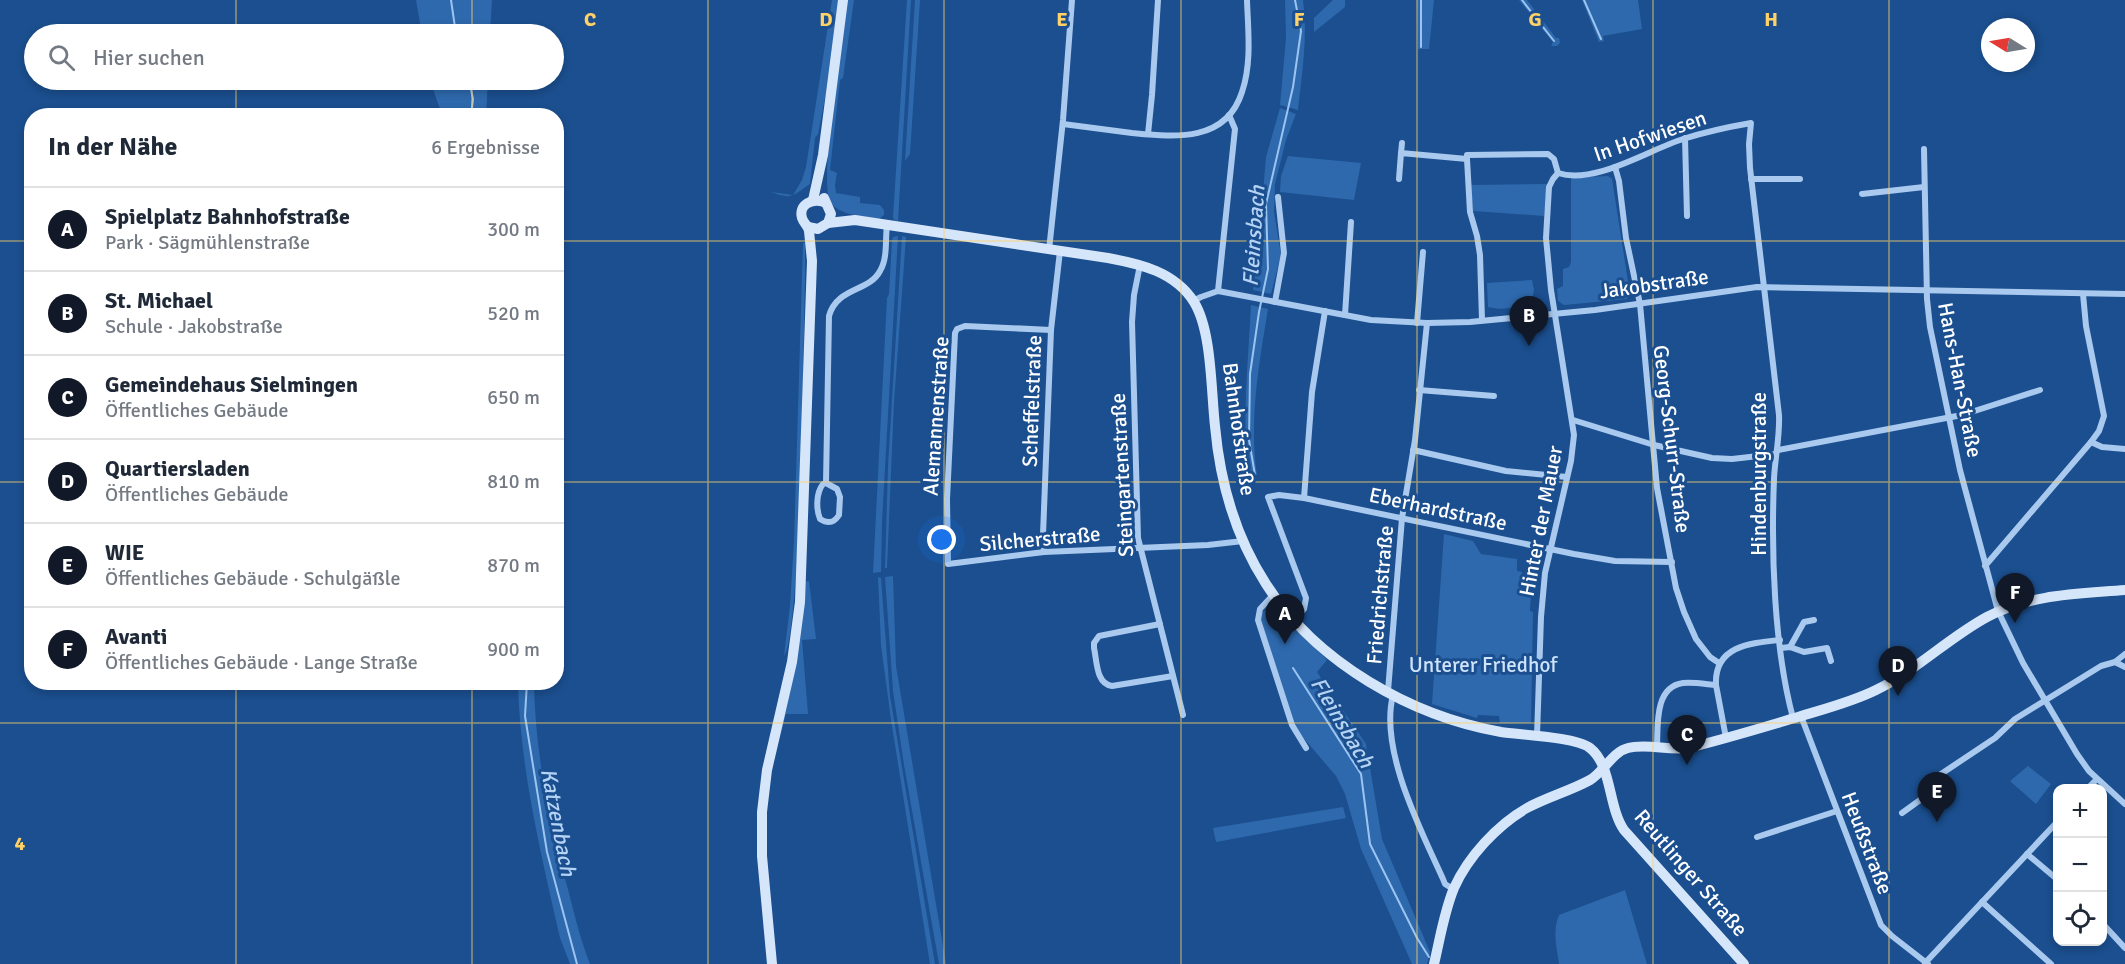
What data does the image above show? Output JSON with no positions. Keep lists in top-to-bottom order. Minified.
{"streets":{"main road":["Bahnhofstraße","Reutlinger Straße"],"street":["In Hofwiesen","Jakobstraße","Hans-Han-Straße","Scheffelstraße","Alemannenstraße","Georg-Schurr-Straße","Hindenburgstraße","Steingartenstraße","Eberhardstraße","Hinter der Mauer","Silcherstraße","Friedrichstraße","Heußstraße"]},"crossings":[["In Hofwiesen","Georg-Schurr-Straße"],["In Hofwiesen","Hindenburgstraße"],["In Hofwiesen","Hinter der Mauer"],["Jakobstraße","Hans-Han-Straße"],["Jakobstraße","Georg-Schurr-Straße"],["Jakobstraße","Hindenburgstraße"],["Jakobstraße","Hinter der Mauer"],["Jakobstraße","Friedrichstraße"],["Scheffelstraße","Alemannenstraße"],["Scheffelstraße","Bahnhofstraße"],["Scheffelstraße","Silcherstraße"],["Alemannenstraße","Silcherstraße"],["Bahnhofstraße","Steingartenstraße"],["Bahnhofstraße","Eberhardstraße"],["Bahnhofstraße","Hinter der Mauer"],["Bahnhofstraße","Silcherstraße"],["Bahnhofstraße","Friedrichstraße"],["Bahnhofstraße","Reutlinger Straße"],["Georg-Schurr-Straße","Eberhardstraße"],["Hindenburgstraße","Heußstraße"],["Steingartenstraße","Silcherstraße"],["Eberhardstraße","Hinter der Mauer"],["Eberhardstraße","Friedrichstraße"]],"water":["Fleinsbach","Katzenbach"],"parks":["Unterer Friedhof"],"north":"left","page":{"search":"Hier suchen","heading":["In der Nähe","6 Ergebnisse"],"list":[{"mark":"A","name":"Spielplatz Bahnhofstraße","note":"Park · Sägmühlenstraße","value":"300 m"},{"mark":"B","name":"St. Michael","note":"Schule · Jakobstraße","value":"520 m"},{"mark":"C","name":"Gemeindehaus Sielmingen","note":"Öffentliches Gebäude","value":"650 m"},{"mark":"D","name":"Quartiersladen","note":"Öffentliches Gebäude","value":"810 m"},{"mark":"E","name":"WIE","note":"Öffentliches Gebäude · Schulgäßle","value":"870 m"},{"mark":"F","name":"Avanti","note":"Öffentliches Gebäude · Lange Straße","value":"900 m"}],"pins":["B","F","A","D","C","E"],"map_buttons":["+","−"]},"grid":{"columns":["C","D","E","F","G","H"],"rows":["4"]}}
